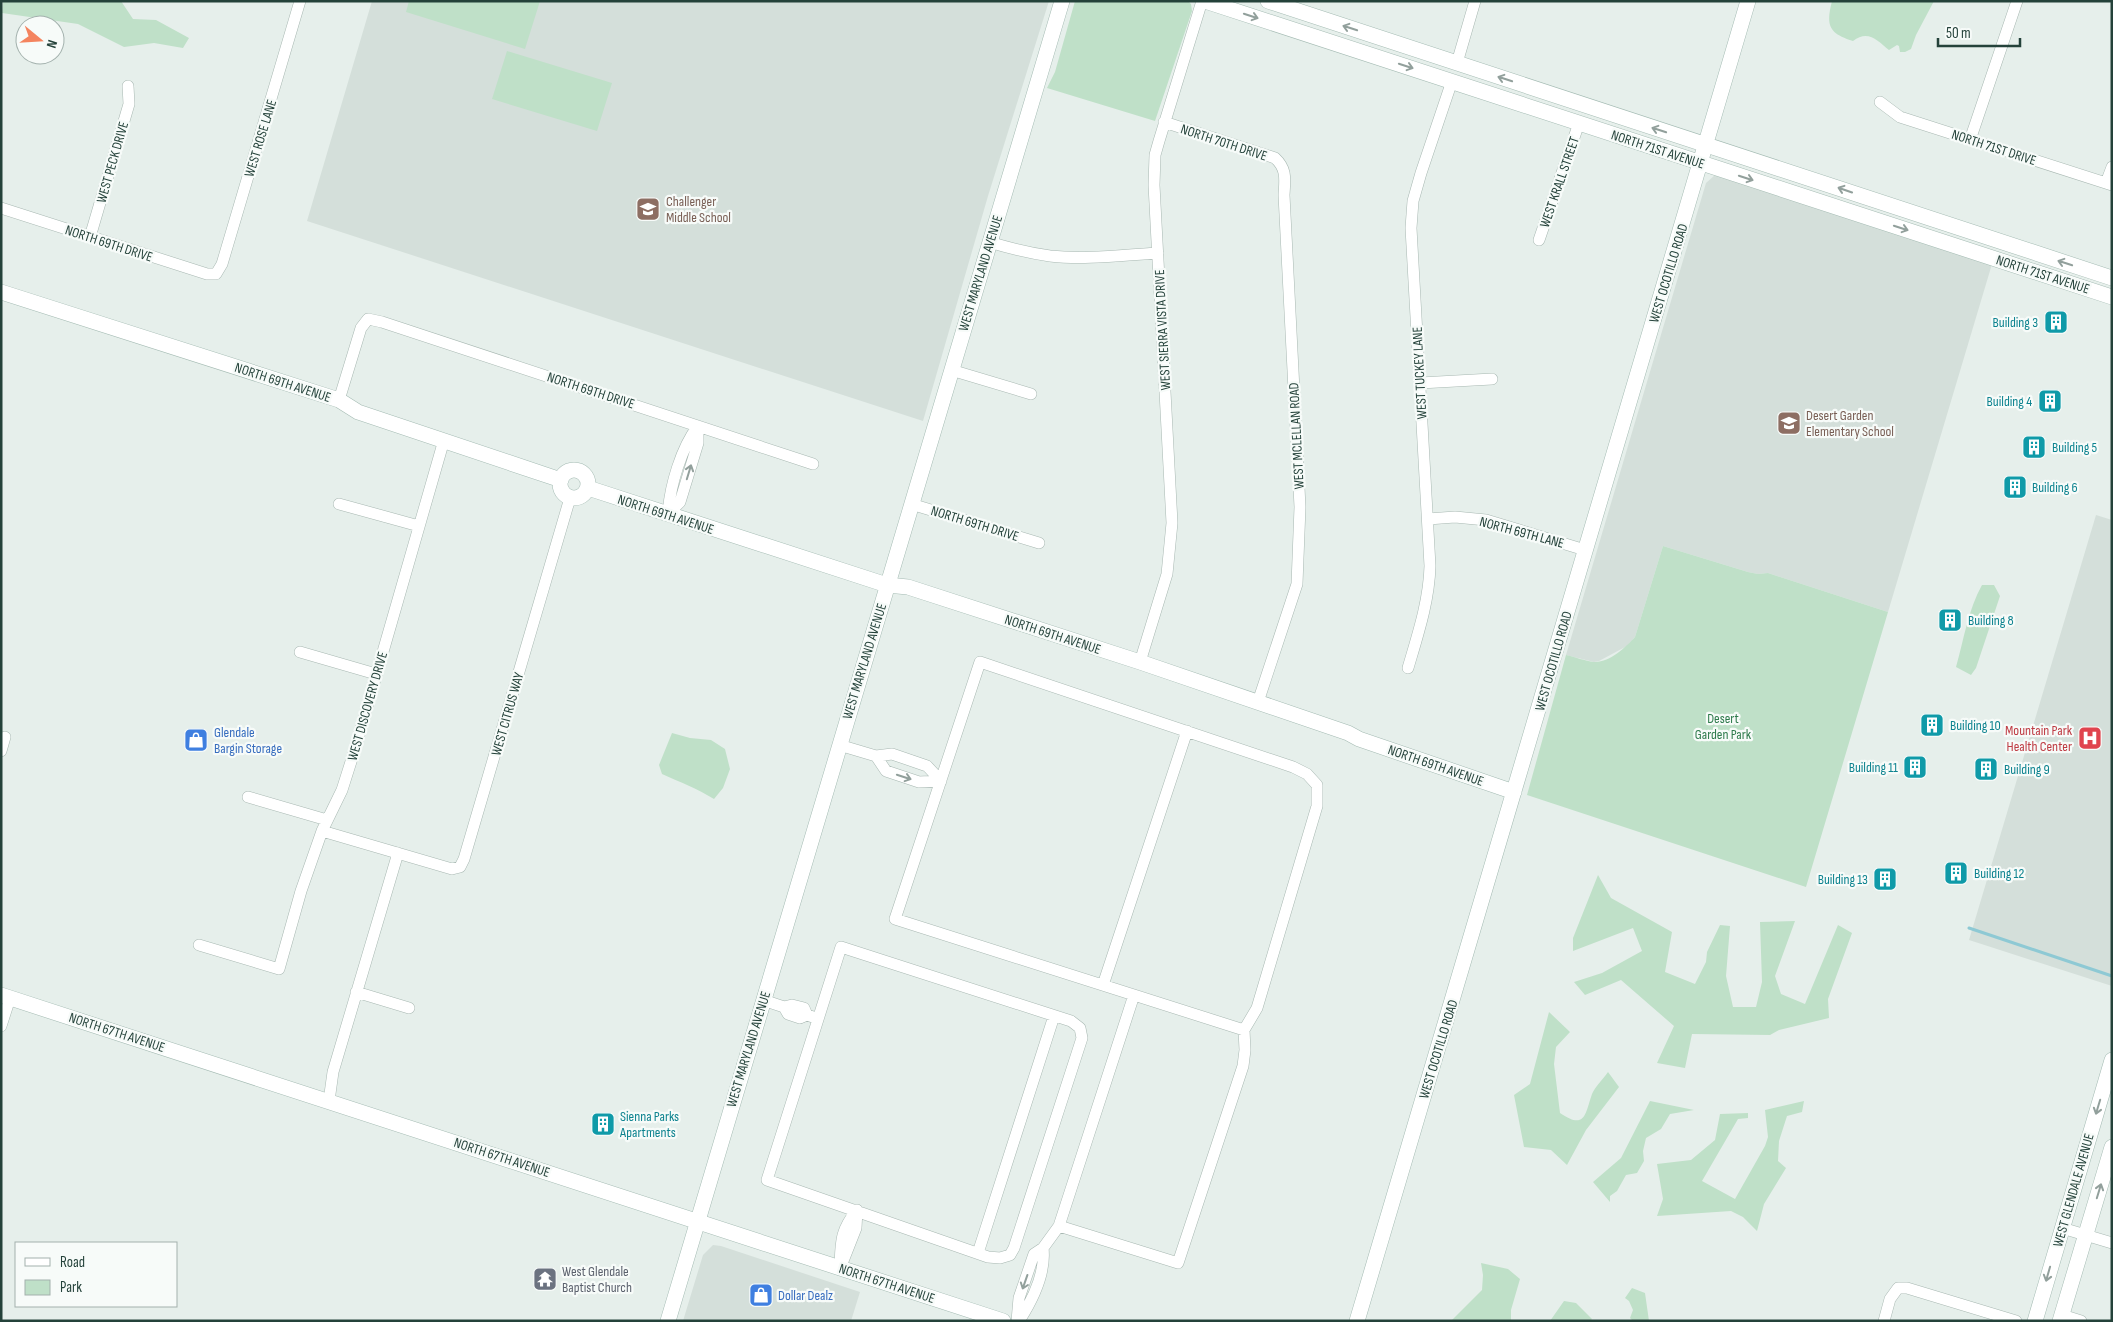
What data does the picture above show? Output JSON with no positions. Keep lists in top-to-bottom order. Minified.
{"streets":{"street":["WEST ROSE LANE","NORTH 70TH DRIVE","NORTH 71ST DRIVE","NORTH 71ST AVENUE","WEST PECK DRIVE","WEST KRALL STREET","NORTH 69TH DRIVE","WEST MARYLAND AVENUE","WEST OCOTILLO ROAD","WEST SIERRA VISTA DRIVE","WEST TUCKEY LANE","NORTH 69TH AVENUE","WEST MCLELLAN ROAD","NORTH 69TH LANE","WEST DISCOVERY DRIVE","WEST CITRUS WAY","NORTH 67TH AVENUE","WEST GLENDALE AVENUE"]},"crossings":[["WEST ROSE LANE","NORTH 69TH DRIVE"],["NORTH 70TH DRIVE","WEST SIERRA VISTA DRIVE"],["NORTH 70TH DRIVE","WEST MCLELLAN ROAD"],["NORTH 71ST AVENUE","WEST KRALL STREET"],["NORTH 71ST AVENUE","WEST OCOTILLO ROAD"],["NORTH 71ST AVENUE","WEST SIERRA VISTA DRIVE"],["NORTH 71ST AVENUE","WEST TUCKEY LANE"],["WEST PECK DRIVE","NORTH 69TH DRIVE"],["NORTH 69TH DRIVE","WEST MARYLAND AVENUE"],["NORTH 69TH DRIVE","NORTH 69TH AVENUE"],["WEST MARYLAND AVENUE","NORTH 69TH AVENUE"],["WEST MARYLAND AVENUE","NORTH 67TH AVENUE"],["WEST OCOTILLO ROAD","NORTH 69TH AVENUE"],["WEST OCOTILLO ROAD","NORTH 69TH LANE"],["WEST SIERRA VISTA DRIVE","NORTH 69TH AVENUE"],["WEST TUCKEY LANE","NORTH 69TH LANE"],["NORTH 69TH AVENUE","WEST MCLELLAN ROAD"],["NORTH 69TH AVENUE","WEST DISCOVERY DRIVE"],["NORTH 69TH AVENUE","WEST CITRUS WAY"],["WEST DISCOVERY DRIVE","WEST CITRUS WAY"]],"parks":["Desert Garden Park"],"places":{"school or university":["Challenger Middle School","Desert Garden Elementary School"],"building":["Building 3","Building 4","Building 5","Building 6","Building 8","Building 10","Building 11","Building 9","Building 12","Building 13","Sienna Parks Apartments"],"hospital":["Mountain Park Health Center"],"shop":["Glendale Bargin Storage","Dollar Dealz"],"temple":["West Glendale Baptist Church"]},"legend":["Road","Park"],"scale_bar":"50 m","north":"right"}
